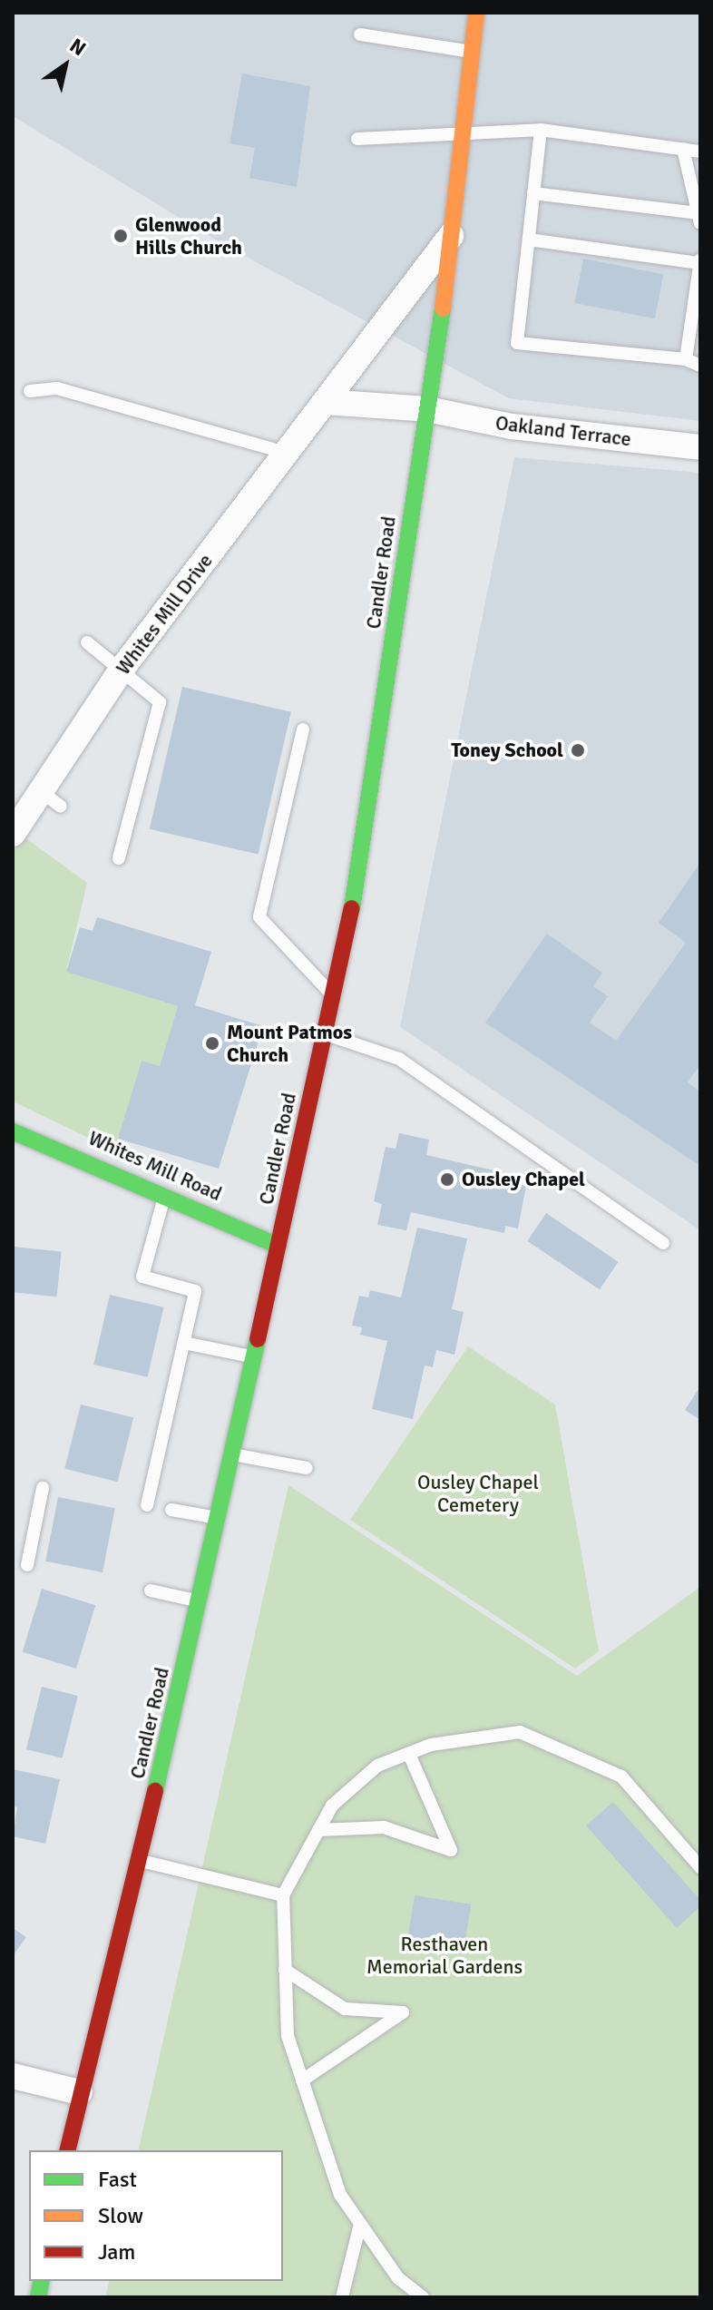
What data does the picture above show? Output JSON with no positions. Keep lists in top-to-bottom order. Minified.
{"streets":{"main road":["Candler Road","Whites Mill Road"],"street":["Oakland Terrace","Whites Mill Drive"]},"crossings":[["Oakland Terrace","Candler Road"],["Candler Road","Whites Mill Drive"],["Candler Road","Whites Mill Road"]],"parks":["Ousley Chapel Cemetery","Resthaven Memorial Gardens"],"places":["Glenwood Hills Church","Toney School","Mount Patmos Church","Ousley Chapel"],"legend":["Fast","Slow","Jam"],"north":"top right"}
